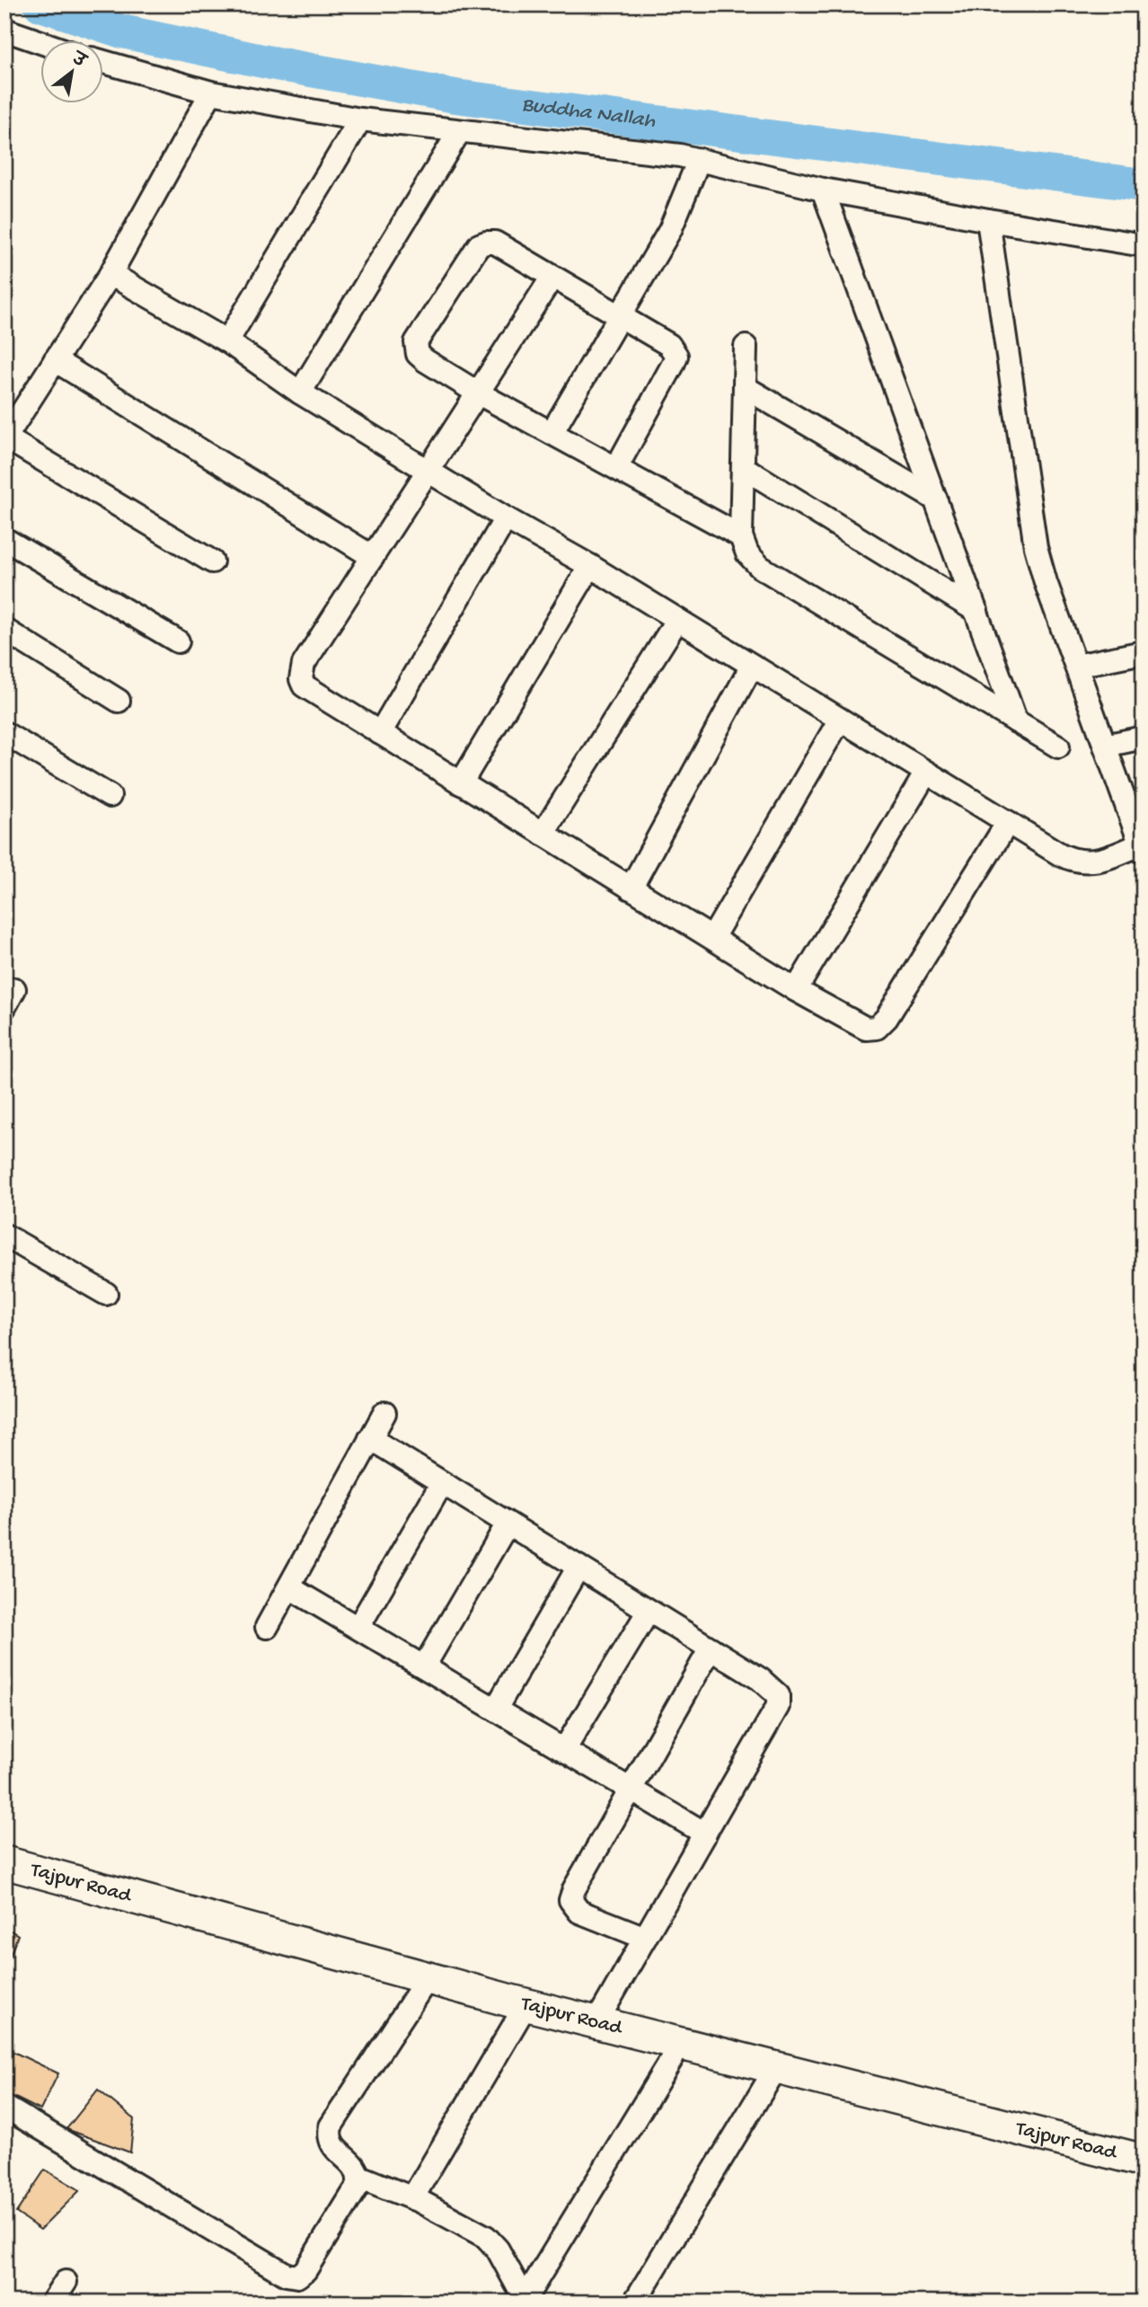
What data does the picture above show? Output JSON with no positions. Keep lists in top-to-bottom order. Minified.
{"streets":{"main road":["Tajpur Road"]},"water":["Buddha Nallah"],"north":"top right"}
